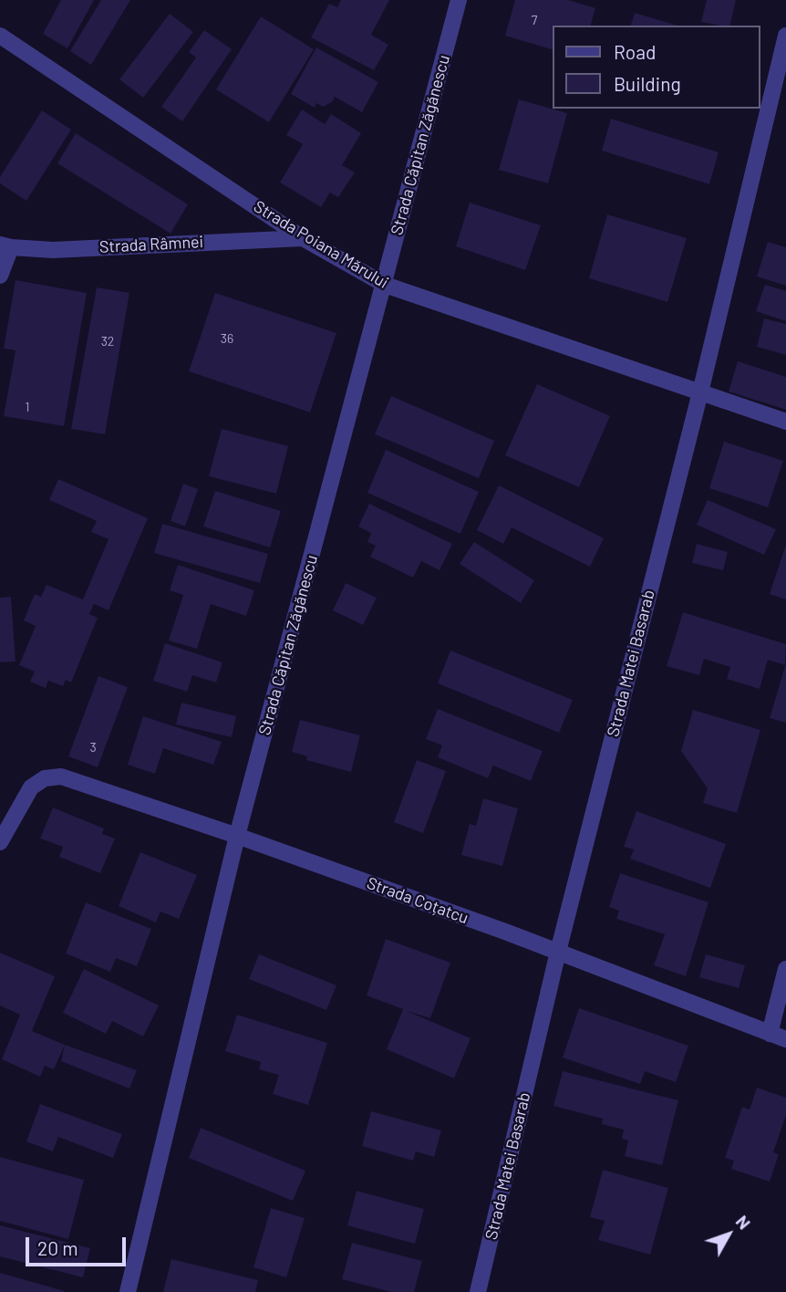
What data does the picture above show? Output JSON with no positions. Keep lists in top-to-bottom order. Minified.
{"streets":{"street":["Strada Căpitan Zăgănescu","Strada Râmnei","Strada Poiana Mărului","Strada Matei Basarab","Strada Coțatcu"]},"crossings":[["Strada Căpitan Zăgănescu","Strada Poiana Mărului"],["Strada Căpitan Zăgănescu","Strada Coțatcu"],["Strada Râmnei","Strada Poiana Mărului"],["Strada Poiana Mărului","Strada Matei Basarab"],["Strada Matei Basarab","Strada Coțatcu"]],"house_numbers":["7","36","32","1","3"],"legend":["Road","Building"],"scale_bar":"20 m","north":"top right"}
